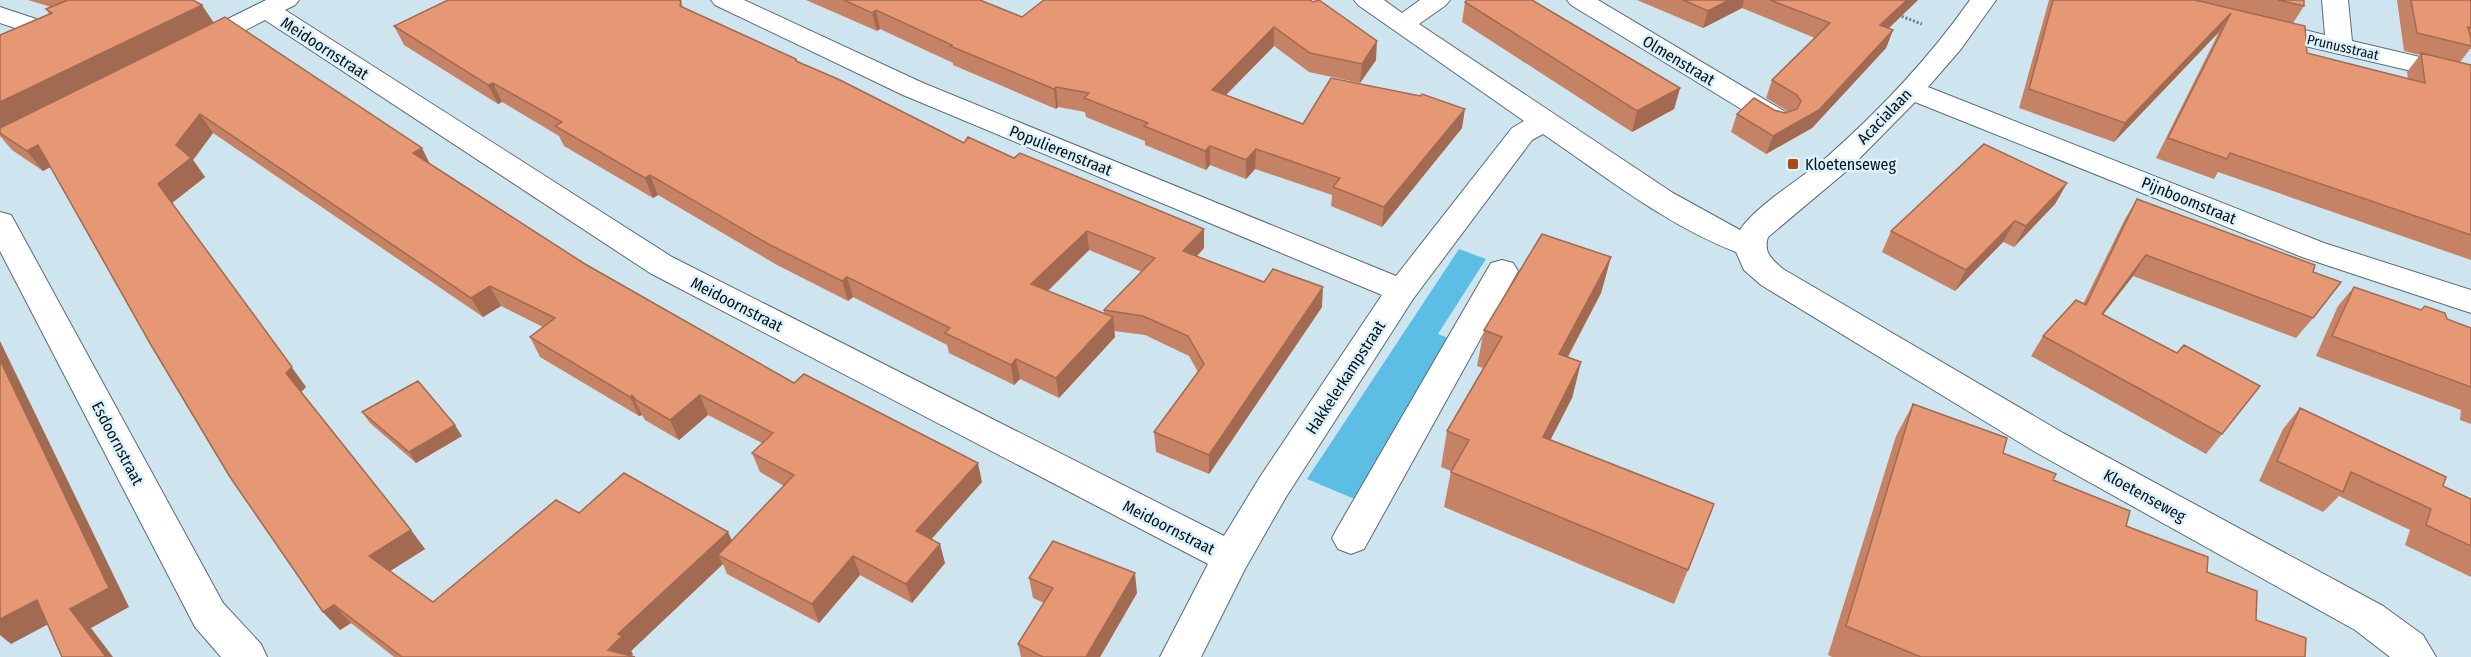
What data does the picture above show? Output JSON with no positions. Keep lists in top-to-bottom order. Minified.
{"streets":{"street":["Prunusstraat","Meidoornstraat","Olmenstraat","Acacialaan","Populierenstraat","Pijnboomstraat","Hakkelerkampstraat","Esdoornstraat","Kloetenseweg"]},"crossings":[["Meidoornstraat","Hakkelerkampstraat"],["Acacialaan","Pijnboomstraat"],["Acacialaan","Kloetenseweg"],["Populierenstraat","Hakkelerkampstraat"]],"places":{"transit":["Kloetenseweg"]}}
